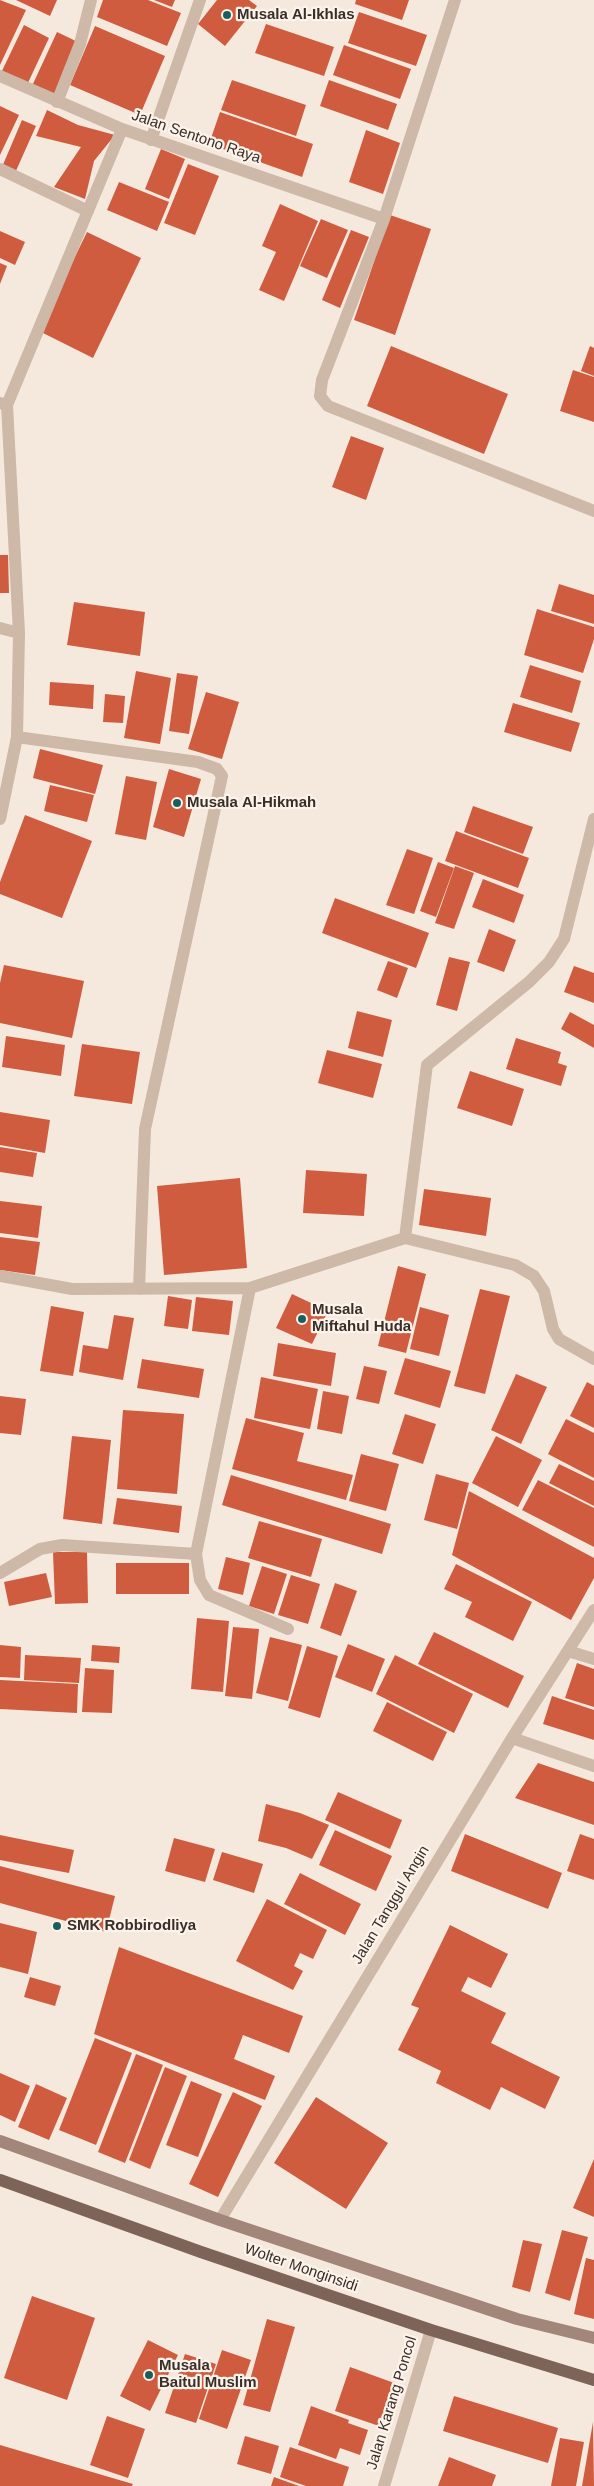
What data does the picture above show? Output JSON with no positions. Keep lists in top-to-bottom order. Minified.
{"streets":{"main road":["Wolter Monginsidi"],"street":["Jalan Sentono Raya","Jalan Tanggul Angin","Jalan Karang Poncol"]},"crossings":[["Jalan Tanggul Angin","Wolter Monginsidi"],["Wolter Monginsidi","Jalan Karang Poncol"]],"places":["Musala Al-Ikhlas","Musala Al-Hikmah","Musala Miftahul Huda","SMK Robbirodliya","Musala Baitul Muslim"]}
